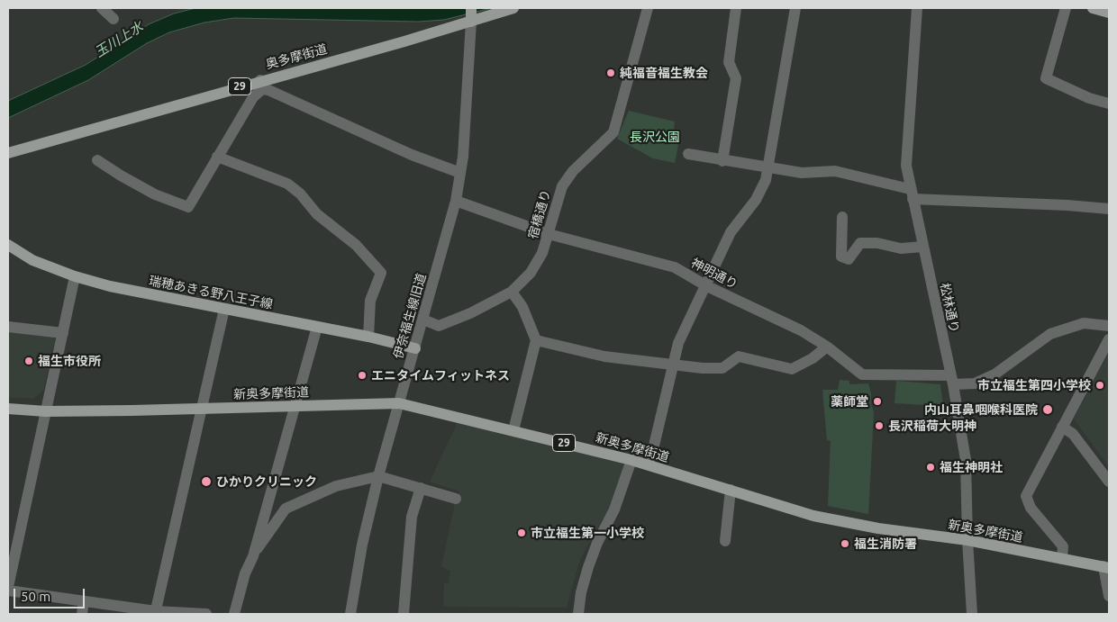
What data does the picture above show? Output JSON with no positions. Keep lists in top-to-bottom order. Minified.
{"streets":{"main road":["奥多摩街道","29","瑞穂あきる野八王子線","新奥多摩街道"],"street":["宿橋通り","神明通り","松林通り","伊奈福生線旧道"]},"crossings":[["奥多摩街道","伊奈福生線旧道"],["宿橋通り","神明通り"],["宿橋通り","伊奈福生線旧道"],["神明通り","松林通り"],["神明通り","伊奈福生線旧道"],["瑞穂あきる野八王子線","伊奈福生線旧道"],["松林通り","新奥多摩街道"],["伊奈福生線旧道","新奥多摩街道"]],"water":["玉川上水"],"parks":["長沢公園"],"places":["純福音福生教会","福生市役所","エニタイムフィットネス","市立福生第四小学校","薬師堂","内山耳鼻咽喉科医院","長沢稲荷大明神","福生神明社","ひかりクリニック","市立福生第一小学校","福生消防署"],"scale_bar":"50 m"}
